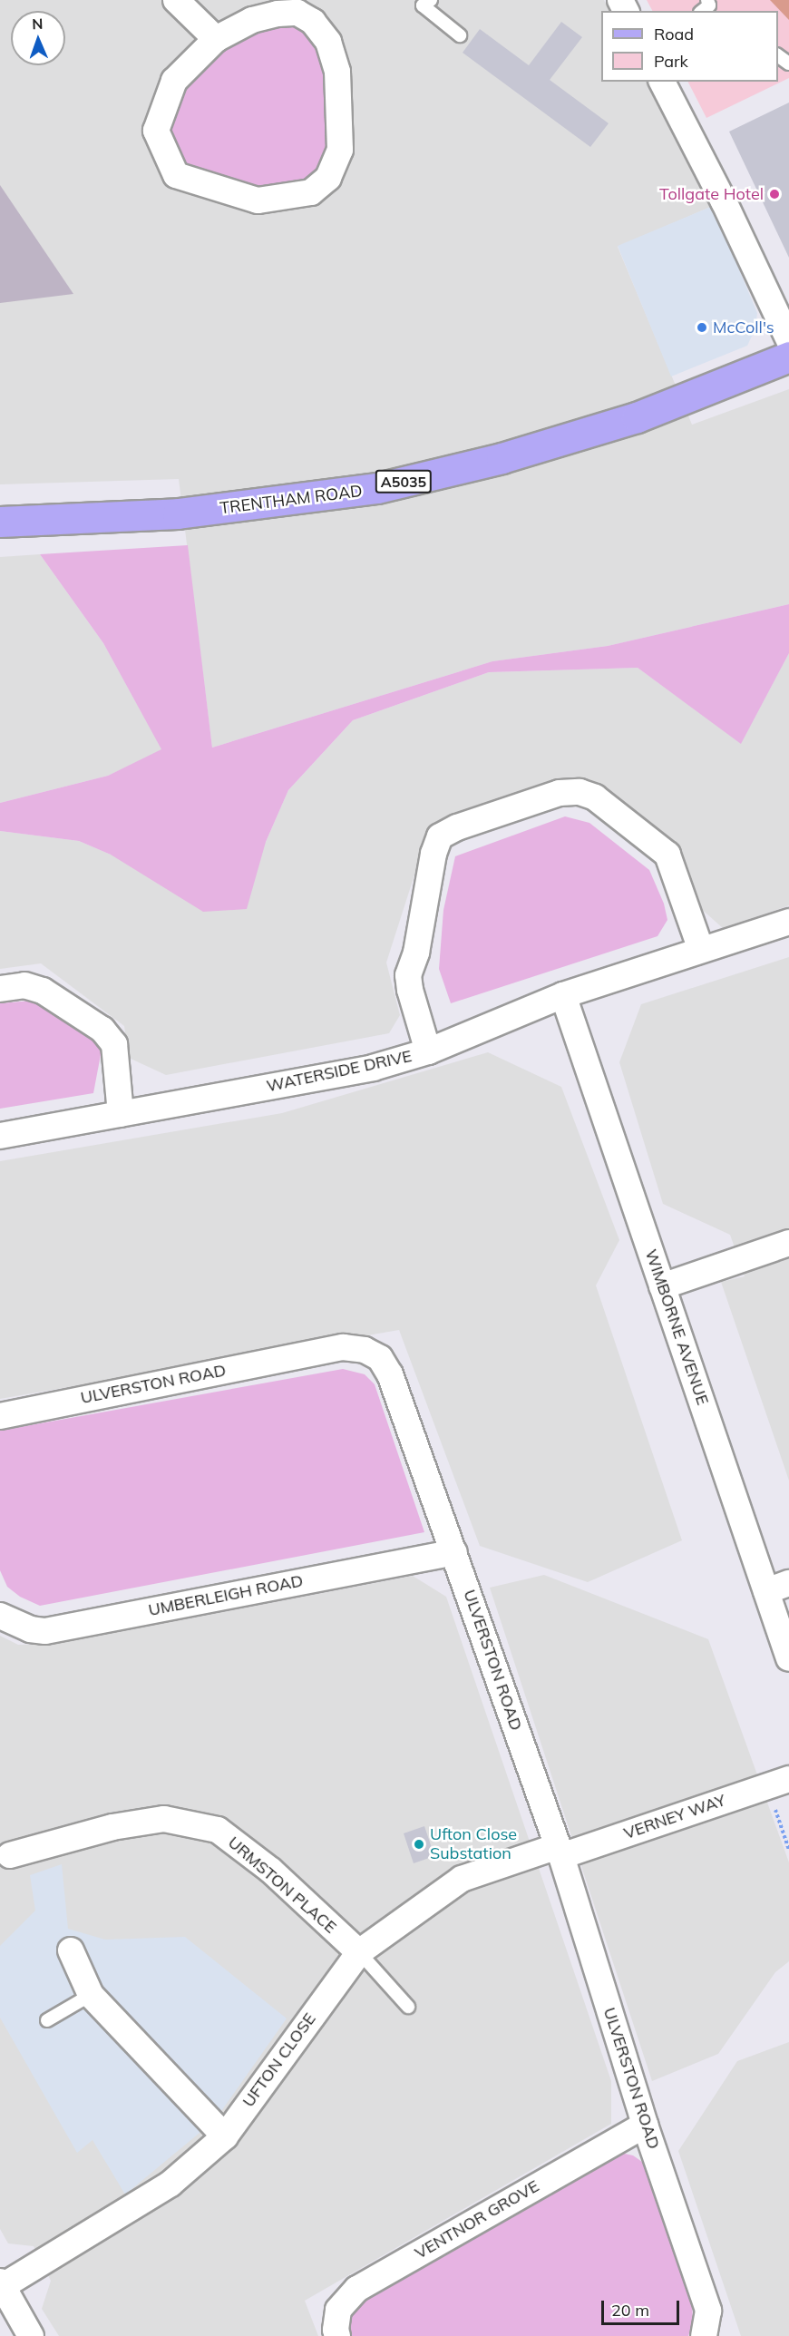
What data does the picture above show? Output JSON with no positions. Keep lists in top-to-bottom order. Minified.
{"streets":{"main road":["A5035","TRENTHAM ROAD"],"street":["WATERSIDE DRIVE","WIMBORNE AVENUE","ULVERSTON ROAD","UMBERLEIGH ROAD","VERNEY WAY","URMSTON PLACE","UFTON CLOSE","VENTNOR GROVE"]},"crossings":[["WATERSIDE DRIVE","WIMBORNE AVENUE"],["ULVERSTON ROAD","UMBERLEIGH ROAD"],["ULVERSTON ROAD","VERNEY WAY"],["ULVERSTON ROAD","UFTON CLOSE"],["ULVERSTON ROAD","VENTNOR GROVE"],["VERNEY WAY","UFTON CLOSE"],["URMSTON PLACE","UFTON CLOSE"]],"places":["Tollgate Hotel","McColl's","Ufton Close Substation"],"legend":["Road","Park"],"scale_bar":"20 m","north":"top"}
